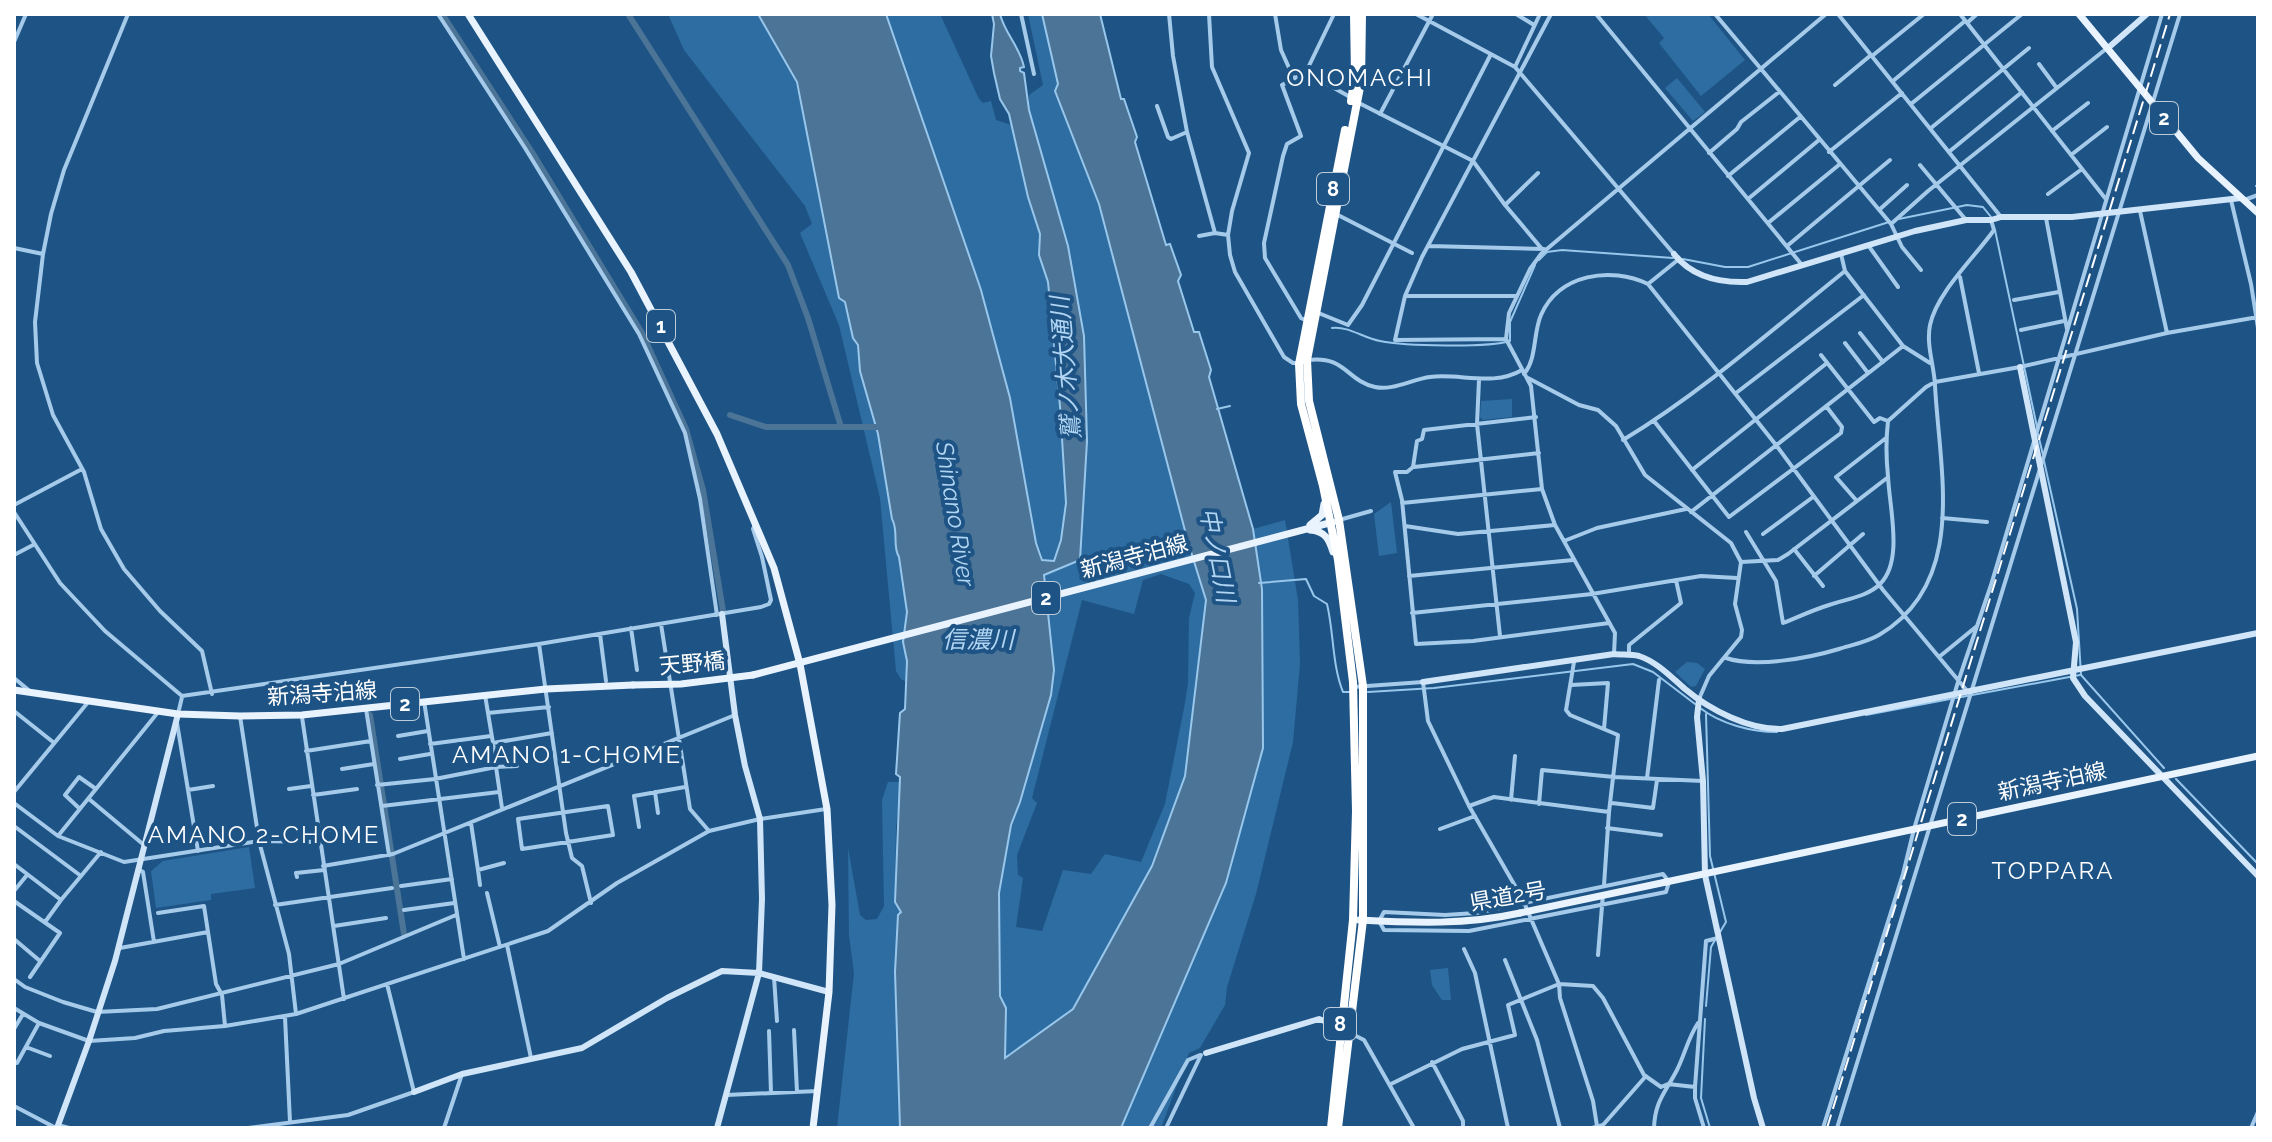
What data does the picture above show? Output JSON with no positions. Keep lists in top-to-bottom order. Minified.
{"streets":{"highway":["8"],"main road":["2","1","新潟寺泊線","天野橋","県道2号"]},"crossings":[["8","新潟寺泊線"],["8","県道2号"],["1","新潟寺泊線"],["新潟寺泊線","天野橋"],["新潟寺泊線","県道2号"]],"districts":["ONOMACHI","AMANO 1-CHOME","AMANO 2-CHOME","TOPPARA"],"water":["鷲ノ木大通川","Shinano River","中ノ口川","信濃川"]}
